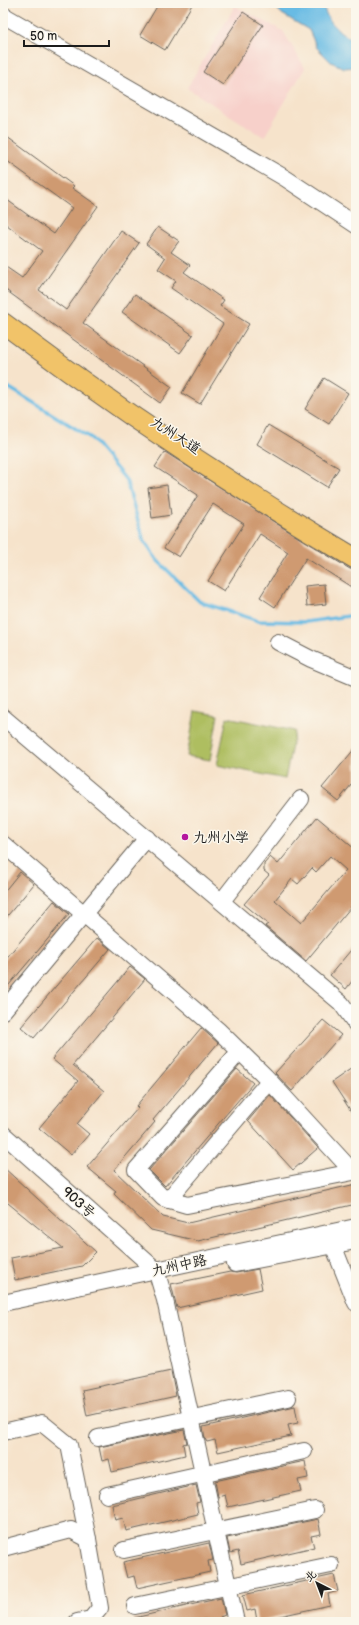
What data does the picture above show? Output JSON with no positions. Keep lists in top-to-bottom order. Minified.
{"streets":{"main road":["九州大道"],"street":["903号","九州中路"]},"crossings":[["903号","九州中路"]],"places":["九州小学"],"scale_bar":"50 m","north":"top left"}
